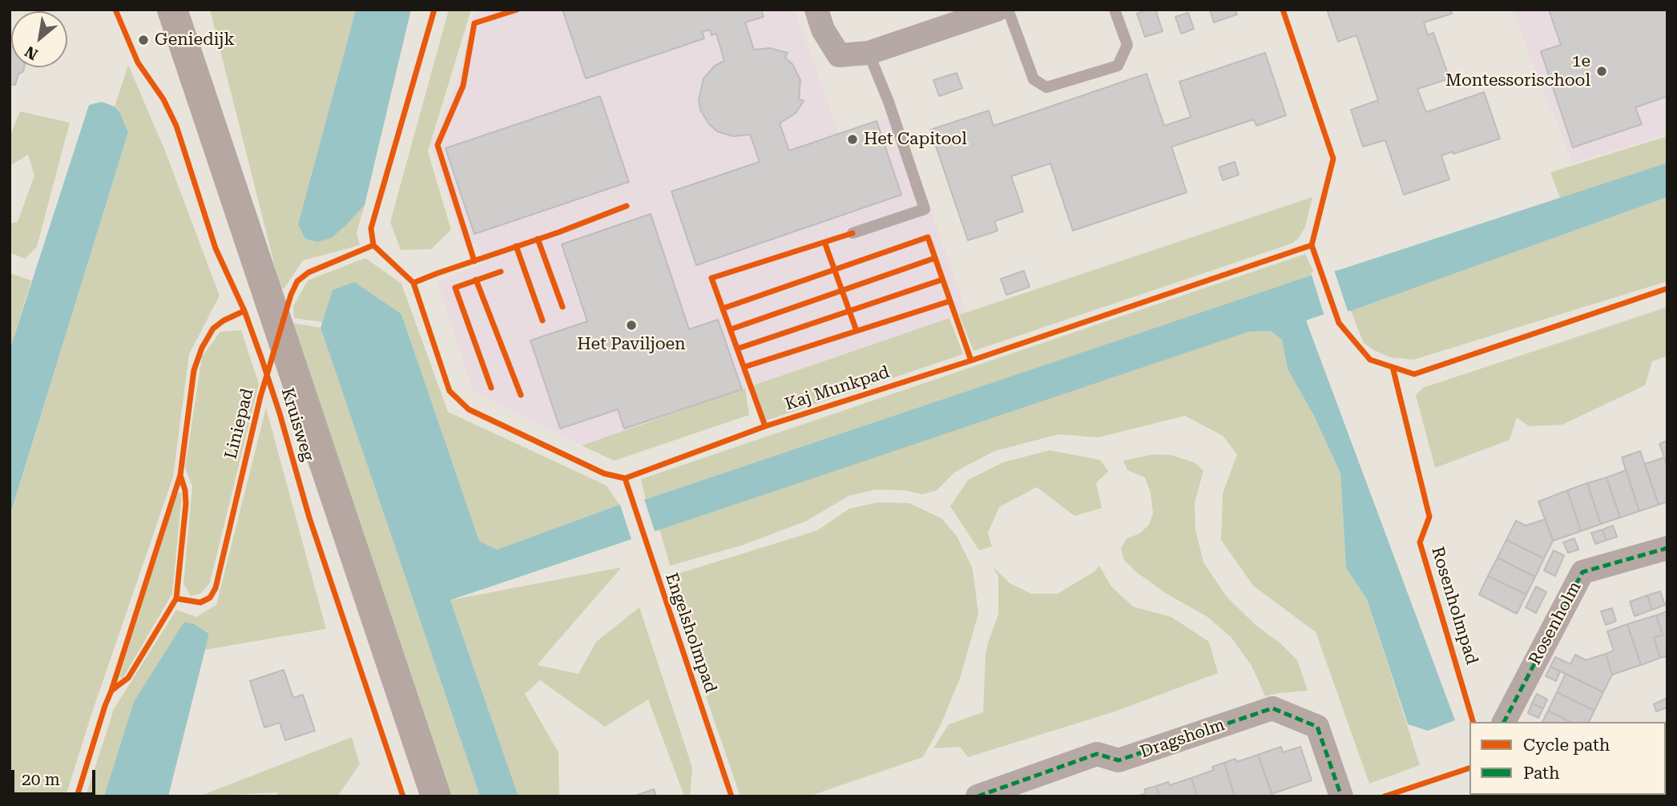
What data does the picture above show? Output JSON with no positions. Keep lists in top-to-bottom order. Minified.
{"streets":{"street":["Kruisweg","Rosenholm","Dragsholm"],"cycle path":["Kaj Munkpad","Liniepad","Rosenholmpad","Engelsholmpad"]},"places":["Geniedijk","1e Montessorischool","Het Capitool","Het Paviljoen"],"legend":["Cycle path","Path"],"scale_bar":"20 m","north":"bottom left"}
